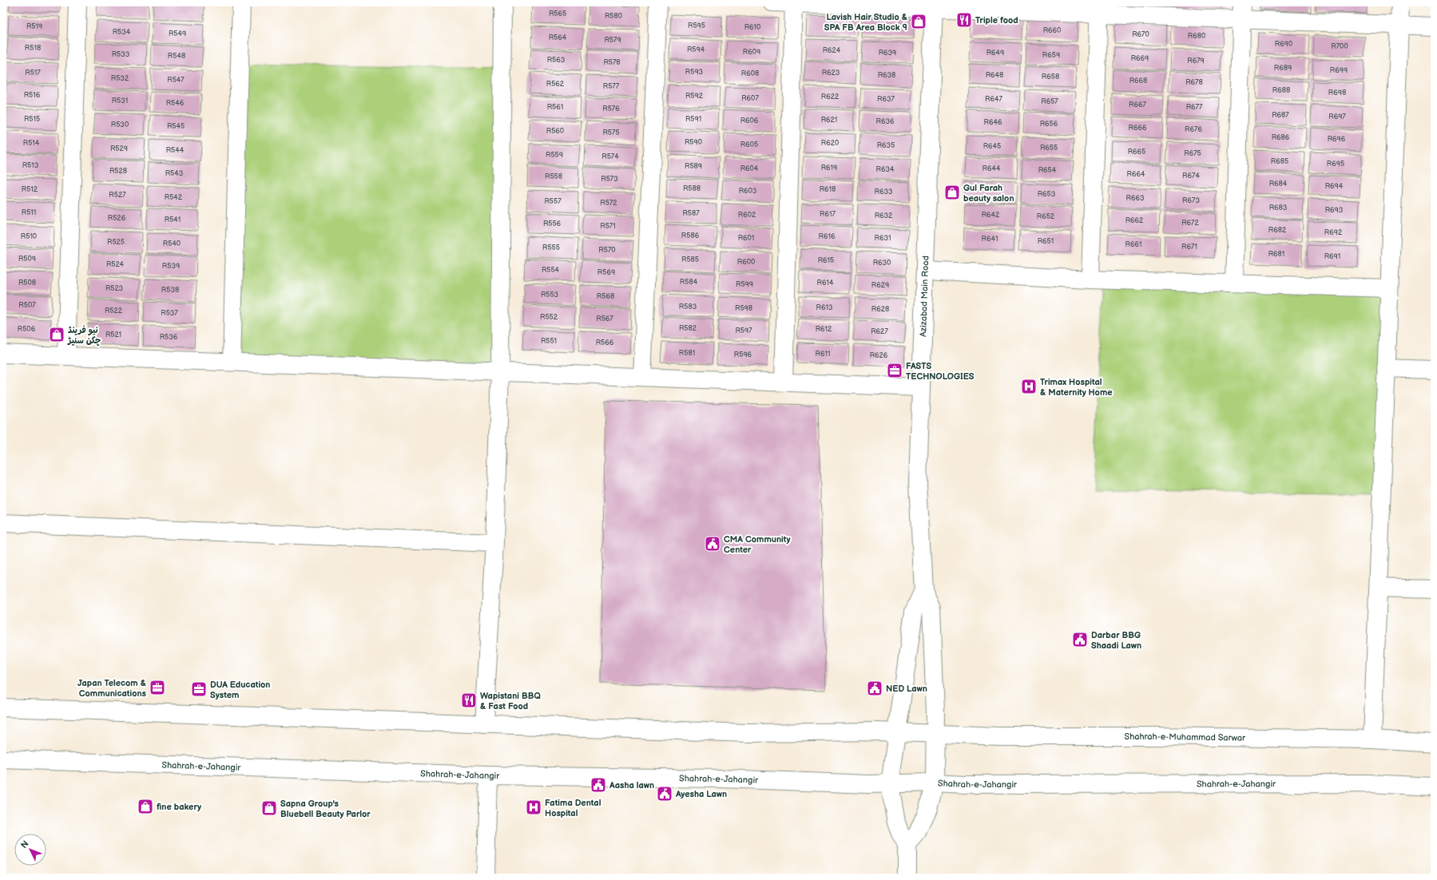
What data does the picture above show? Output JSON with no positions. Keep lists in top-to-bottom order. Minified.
{"streets":{"street":["Azizabad Main Road","Shahrah-e-Muhammad Sarwar","Shahrah-e-Jahangir"]},"crossings":[["Azizabad Main Road","Shahrah-e-Muhammad Sarwar"],["Azizabad Main Road","Shahrah-e-Jahangir"]],"places":{"restaurant":["Triple food","Wapistani BBQ & Fast Food"],"shop":["Lavish Hair Studio & SPA FB Area Block 9","Gul Farah beauty salon","نیو فرینڈ چکن سنیڑ","fine bakery","Sapna Group's Bluebell Beauty Parlor"],"office":["FASTS TECHNOLOGIES","Japan Telecom & Communications","DUA Education System"],"hospital":["Trimax Hospital & Maternity Home","Fatima Dental Hospital"],"public building":["CMA Community Center","Darbar BBG Shaadi Lawn","NED Lawn","Aasha lawn","Ayesha Lawn"]},"house_numbers":["R565","R580","R595","R519","R610","R660","R534","R549","R670","R680","R564","R579","R690","R700","R518","R594","R624","R609","R639","R649","R533","R659","R548","R669","R563","R679","R578","R689","R699","R593","R517","R623","R608","R638","R648","R658","R532","R547","R668","R678","R562","R577","R688","R698","R516","R592","R622","R607","R637","R647","R531","R657","R546","R667","R561","R677","R576","R687","R697","R515","R591","R621","R606","R636","R646","R656","R530","R545","R666","R676","R560","R575","R686","R696","R590","R514","R620","R605","R635","R645","R655","R529","R544","R665","R675","R559","R574","R685","R695","R513","R589","R619","R604","R644","R634","R654","R528","R543","R664","R674","R558","R573","R684","R694","R588","R512","R618","R603","R633","R653","R527","R542","R663","R673","R557","R572","R683","R693","R511","R587","R617","R602","R642","R632","R652","R526","R541","R662","R672","R556","R571","R682","R692","R586","R510","R616","R601","R631","R641","R651","R525","R540","R661","R671","R555","R570","R681","R691","R509","R585","R615","R600","R630","R524","R539","R554","R569","R584","R508","R614","R599","R629","R523","R538","R553","R568","R507","R583","R613","R598","R628","R522","R537","R552","R567","R582","R506","R612","R597","R627","R521","R536","R551","R566","R581","R611","R596","R626"],"north":"top left"}
